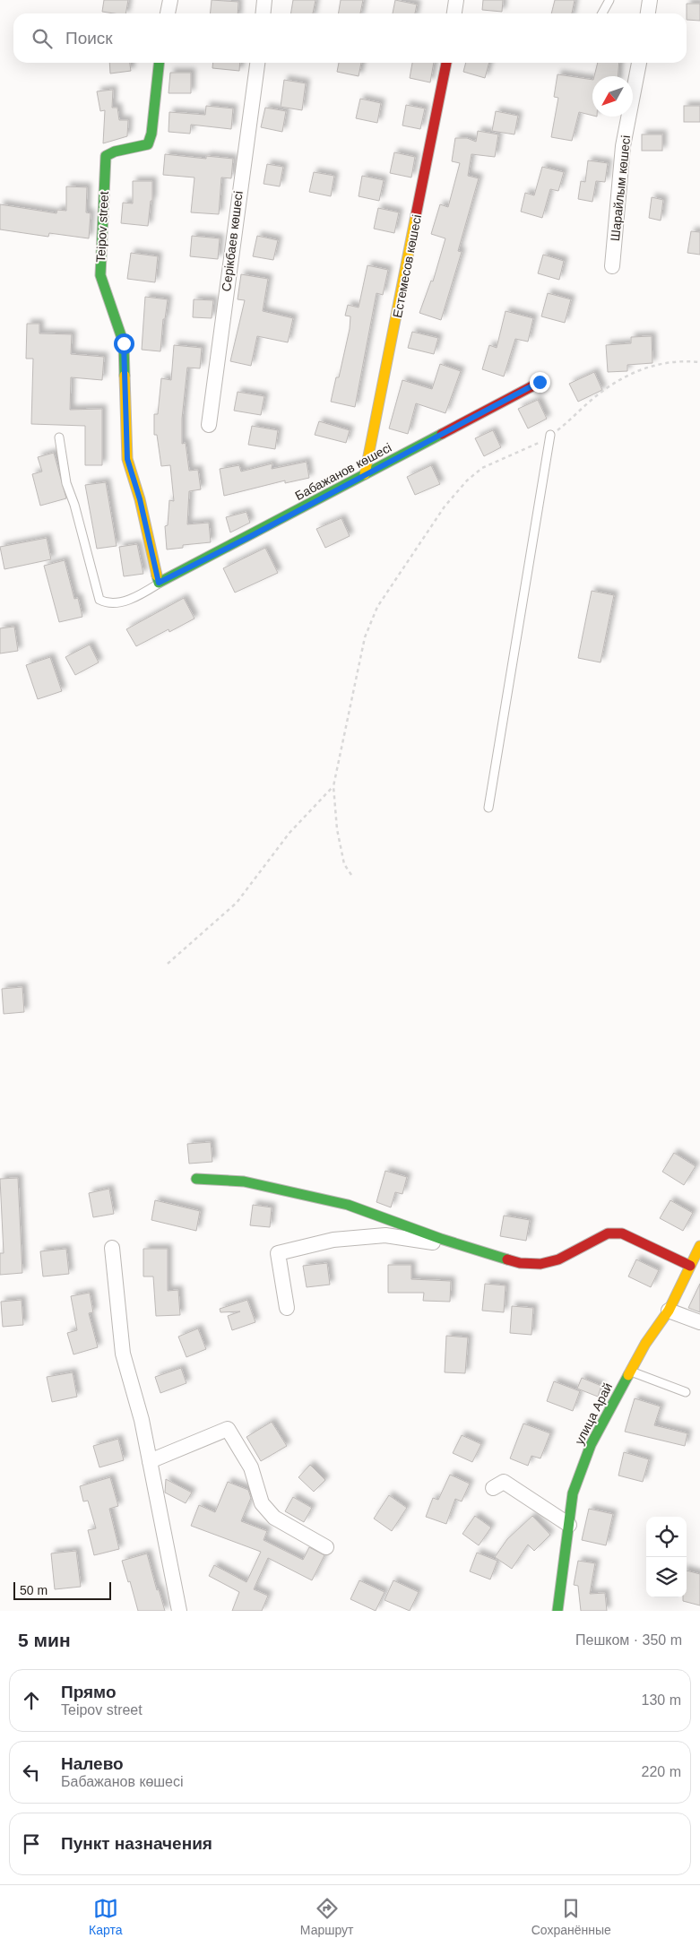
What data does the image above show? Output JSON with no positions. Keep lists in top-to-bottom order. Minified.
{"streets":{"street":["Шарайлым көшесі","Teipov street","Серікбаев көшесі","Естемесов көшесі","Бабажанов көшесі","улица Арай"]},"crossings":[["Teipov street","Бабажанов көшесі"],["Естемесов көшесі","Бабажанов көшесі"]],"scale_bar":"50 m","north":"bottom left","page":{"search":"Поиск","scale":"50 m","heading":["5 мин","Пешком · 350 m"],"list":[["Прямо","Teipov street","130 m"],["Налево","Бабажанов көшесі","220 m"],"Пункт назначения"],"nav":["Карта","Маршрут","Сохранённые"]}}
